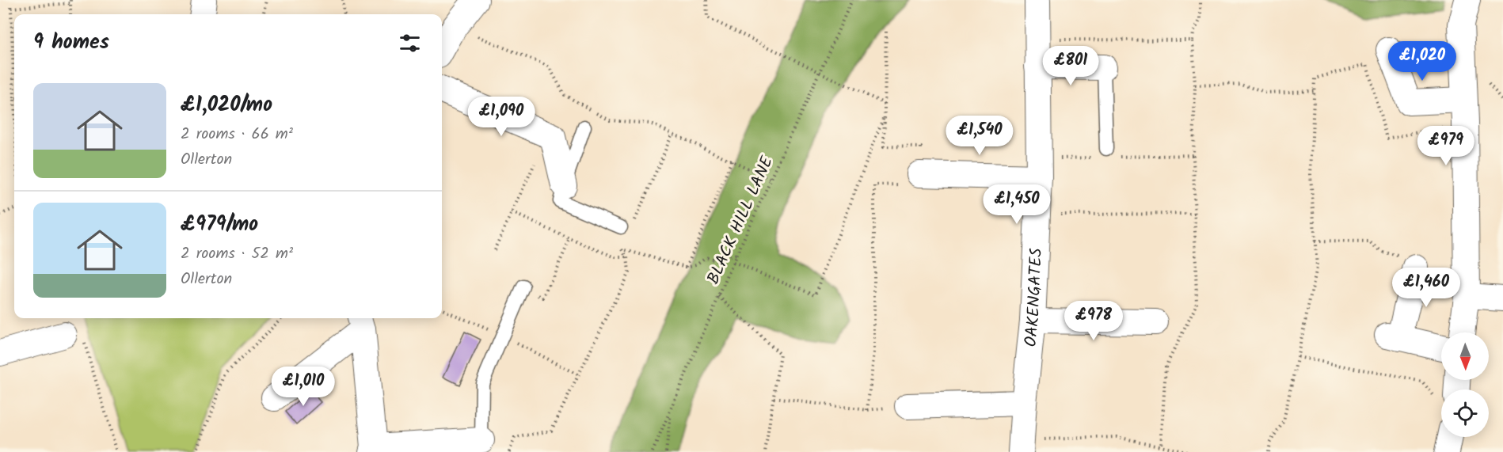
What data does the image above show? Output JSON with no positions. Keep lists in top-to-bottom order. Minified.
{"streets":{"street":["OAKENGATES"],"path":["BLACK HILL LANE"]},"north":"bottom","page":{"heading":"9 homes","price":["£1,020","£801","£1,090","£1,540","£979","£1,450","£1,460","£978","£1,010"],"list":[{"name":"£1,020/mo","note":"2 rooms · 66 m² · Ollerton"},{"name":"£979/mo","note":"2 rooms · 52 m² · Ollerton"}]}}
